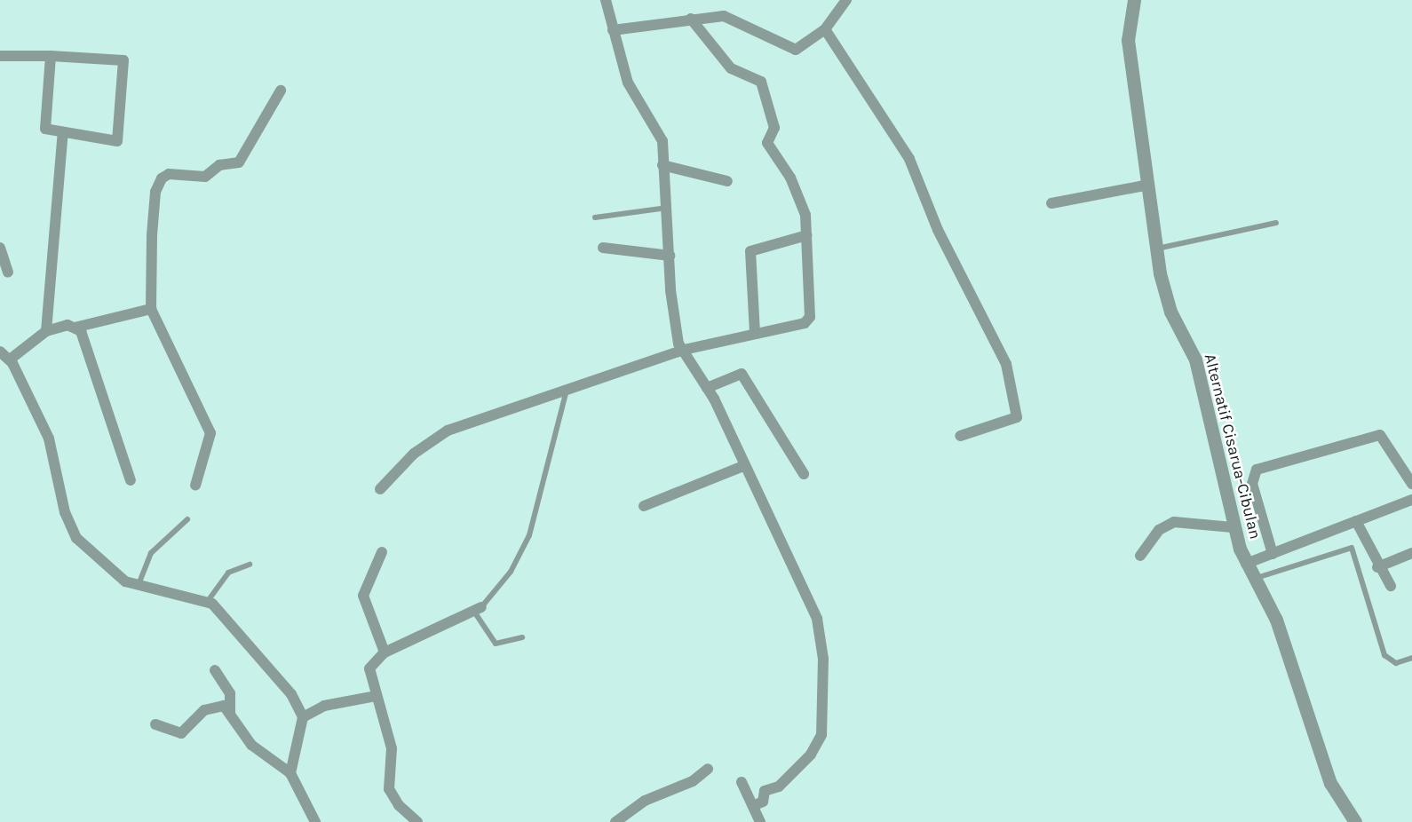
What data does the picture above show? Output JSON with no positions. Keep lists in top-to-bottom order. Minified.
{"streets":{"street":["Alternatif Cisarua-Cibulan"]}}
